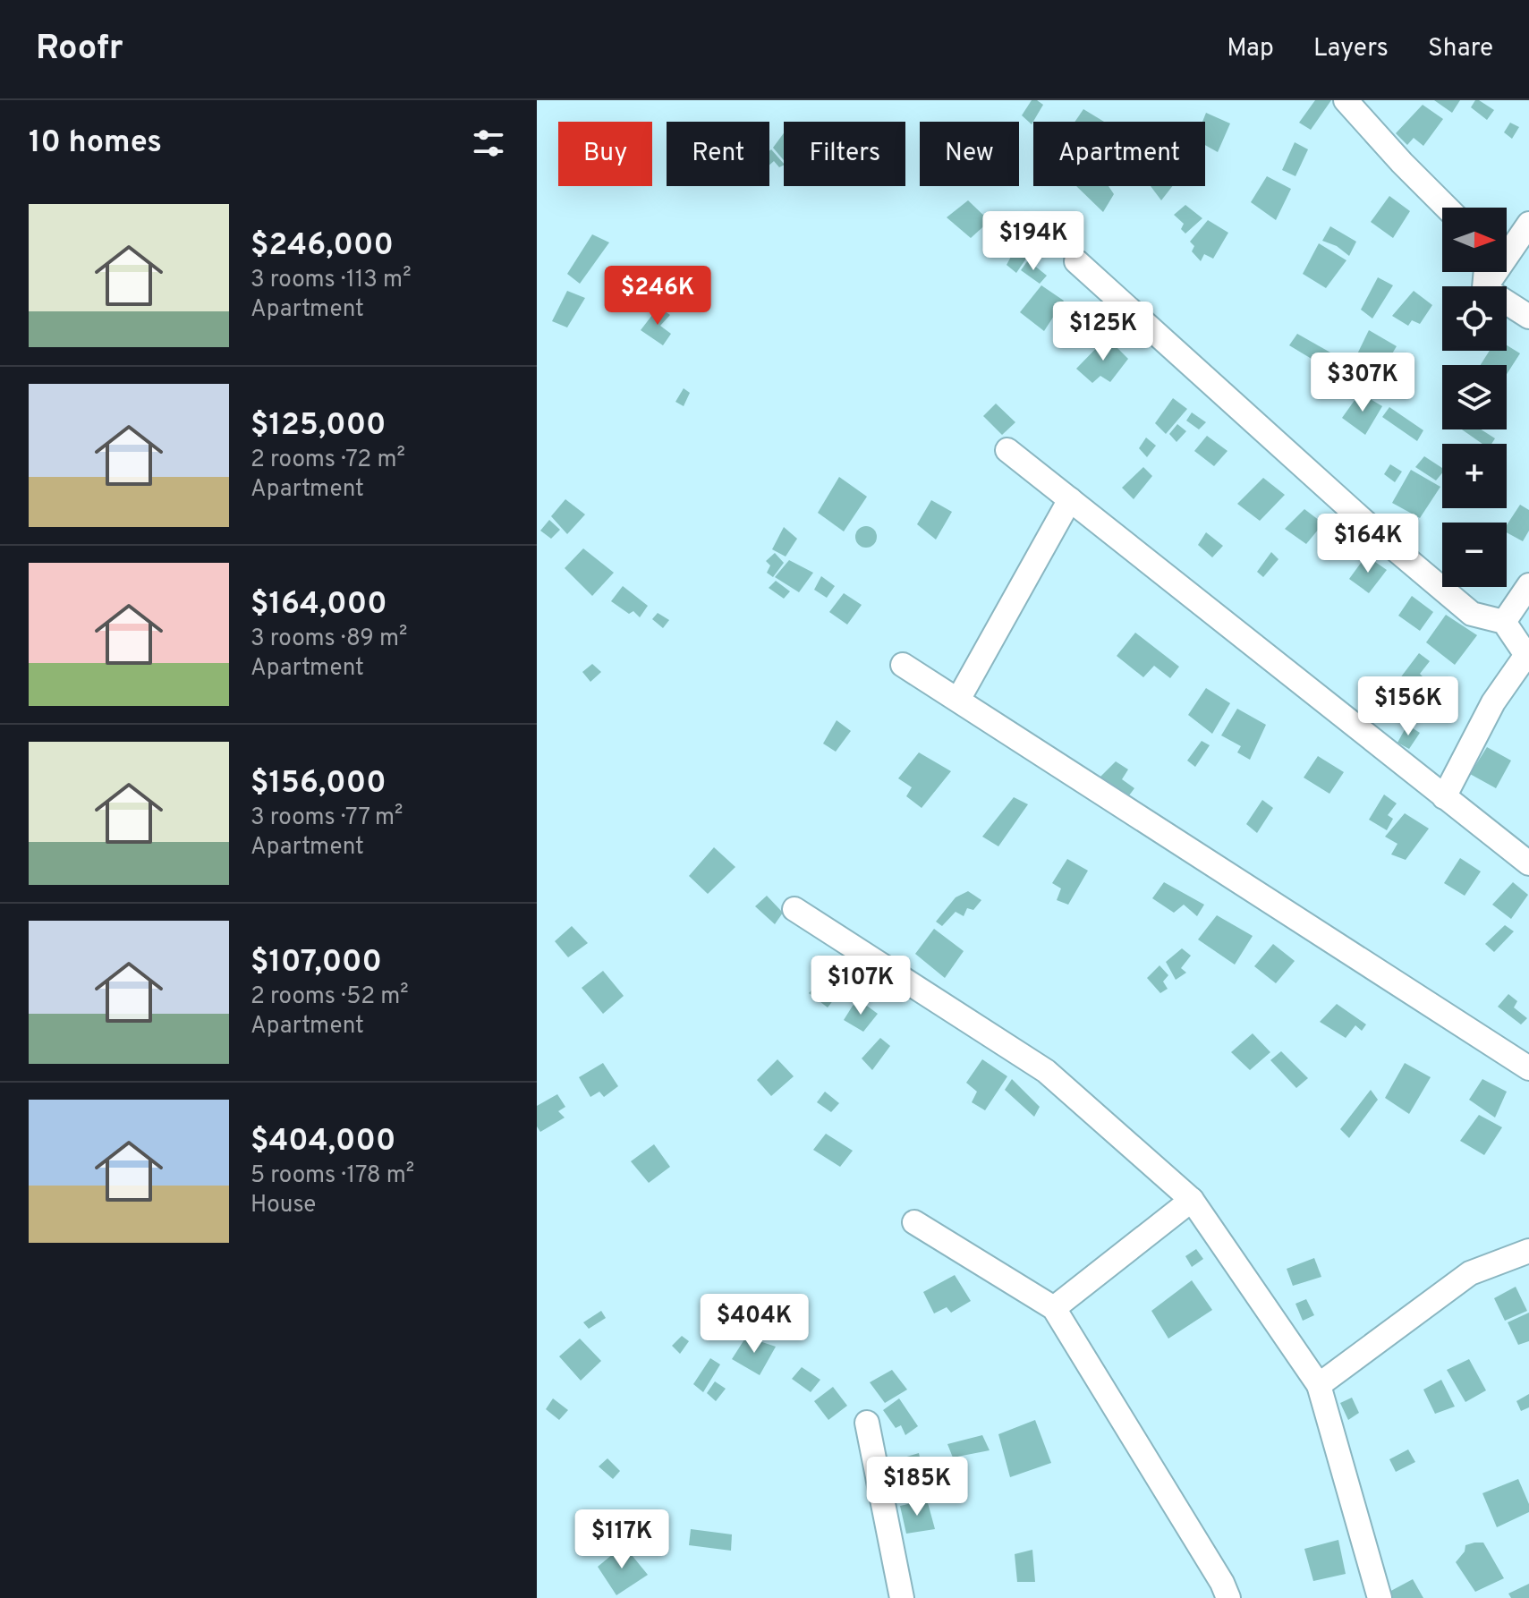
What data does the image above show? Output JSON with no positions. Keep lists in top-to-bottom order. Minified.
{"north":"right","page":{"header":"Roofr","nav":["Map","Layers","Share"],"heading":"10 homes","chip":["Buy","Rent","Filters","New","Apartment"],"list":[{"name":"$246,000","note":"3 rooms · 113 m² · Apartment"},{"name":"$125,000","note":"2 rooms · 72 m² · Apartment"},{"name":"$164,000","note":"3 rooms · 89 m² · Apartment"},{"name":"$156,000","note":"3 rooms · 77 m² · Apartment"},{"name":"$107,000","note":"2 rooms · 52 m² · Apartment"},{"name":"$404,000","note":"5 rooms · 178 m² · House"}],"map_buttons":["+","−"],"price":["$194K","$246K","$125K","$307K","$164K","$156K","$107K","$404K","$185K","$117K"]}}
